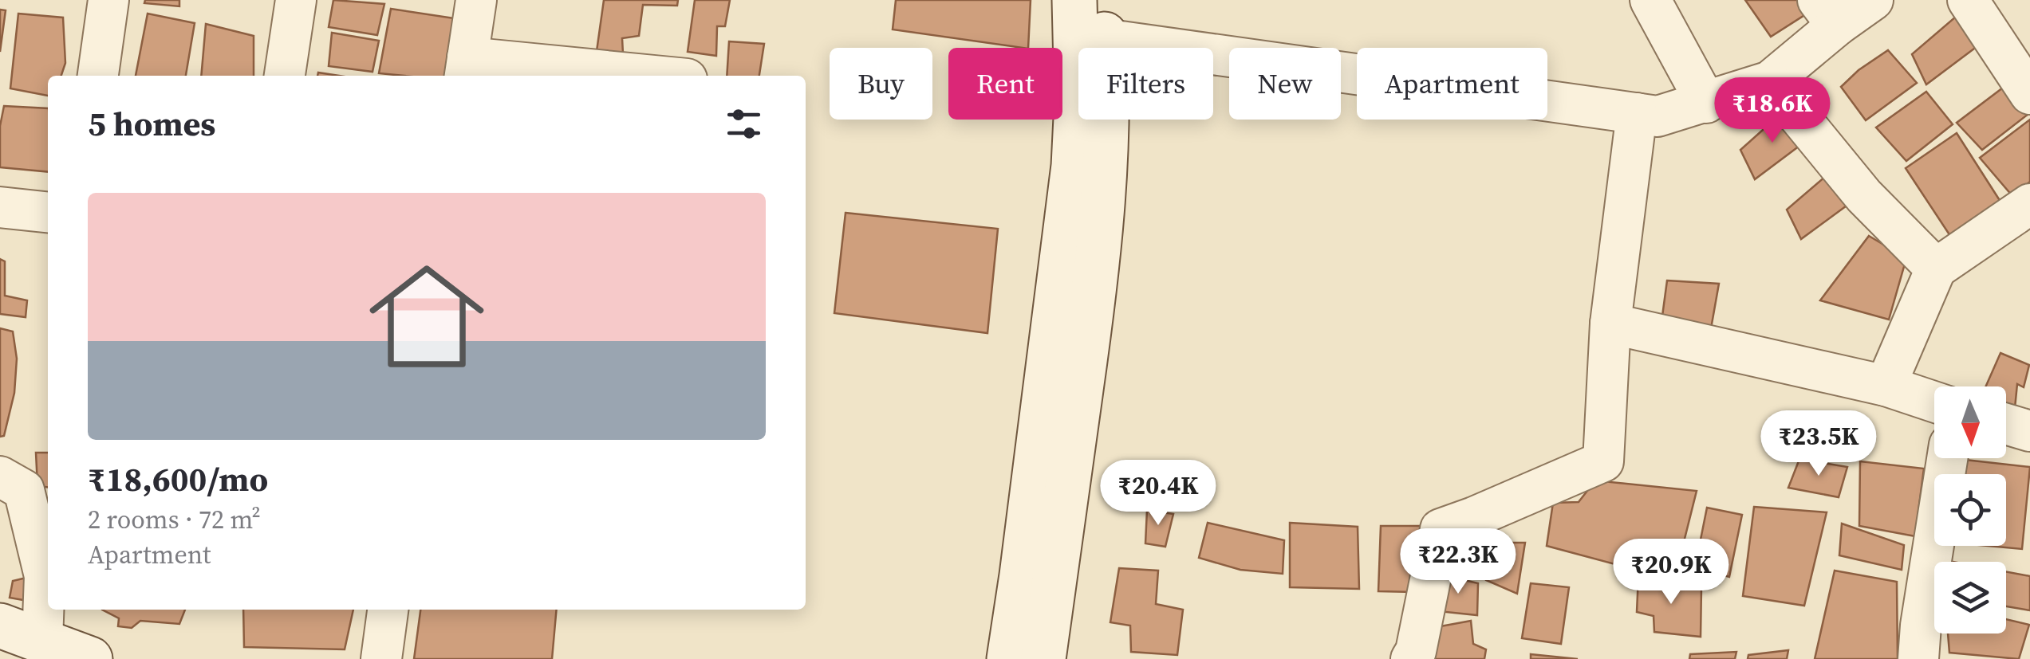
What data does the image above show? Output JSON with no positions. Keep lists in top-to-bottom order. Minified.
{"north":"bottom","page":{"chip":["Buy","Rent","Filters","New","Apartment"],"heading":"5 homes","price":["₹18.6K","₹23.5K","₹20.4K","₹22.3K","₹20.9K"],"list":[{"name":"₹18,600/mo","note":"2 rooms · 72 m² · Apartment"}]}}
